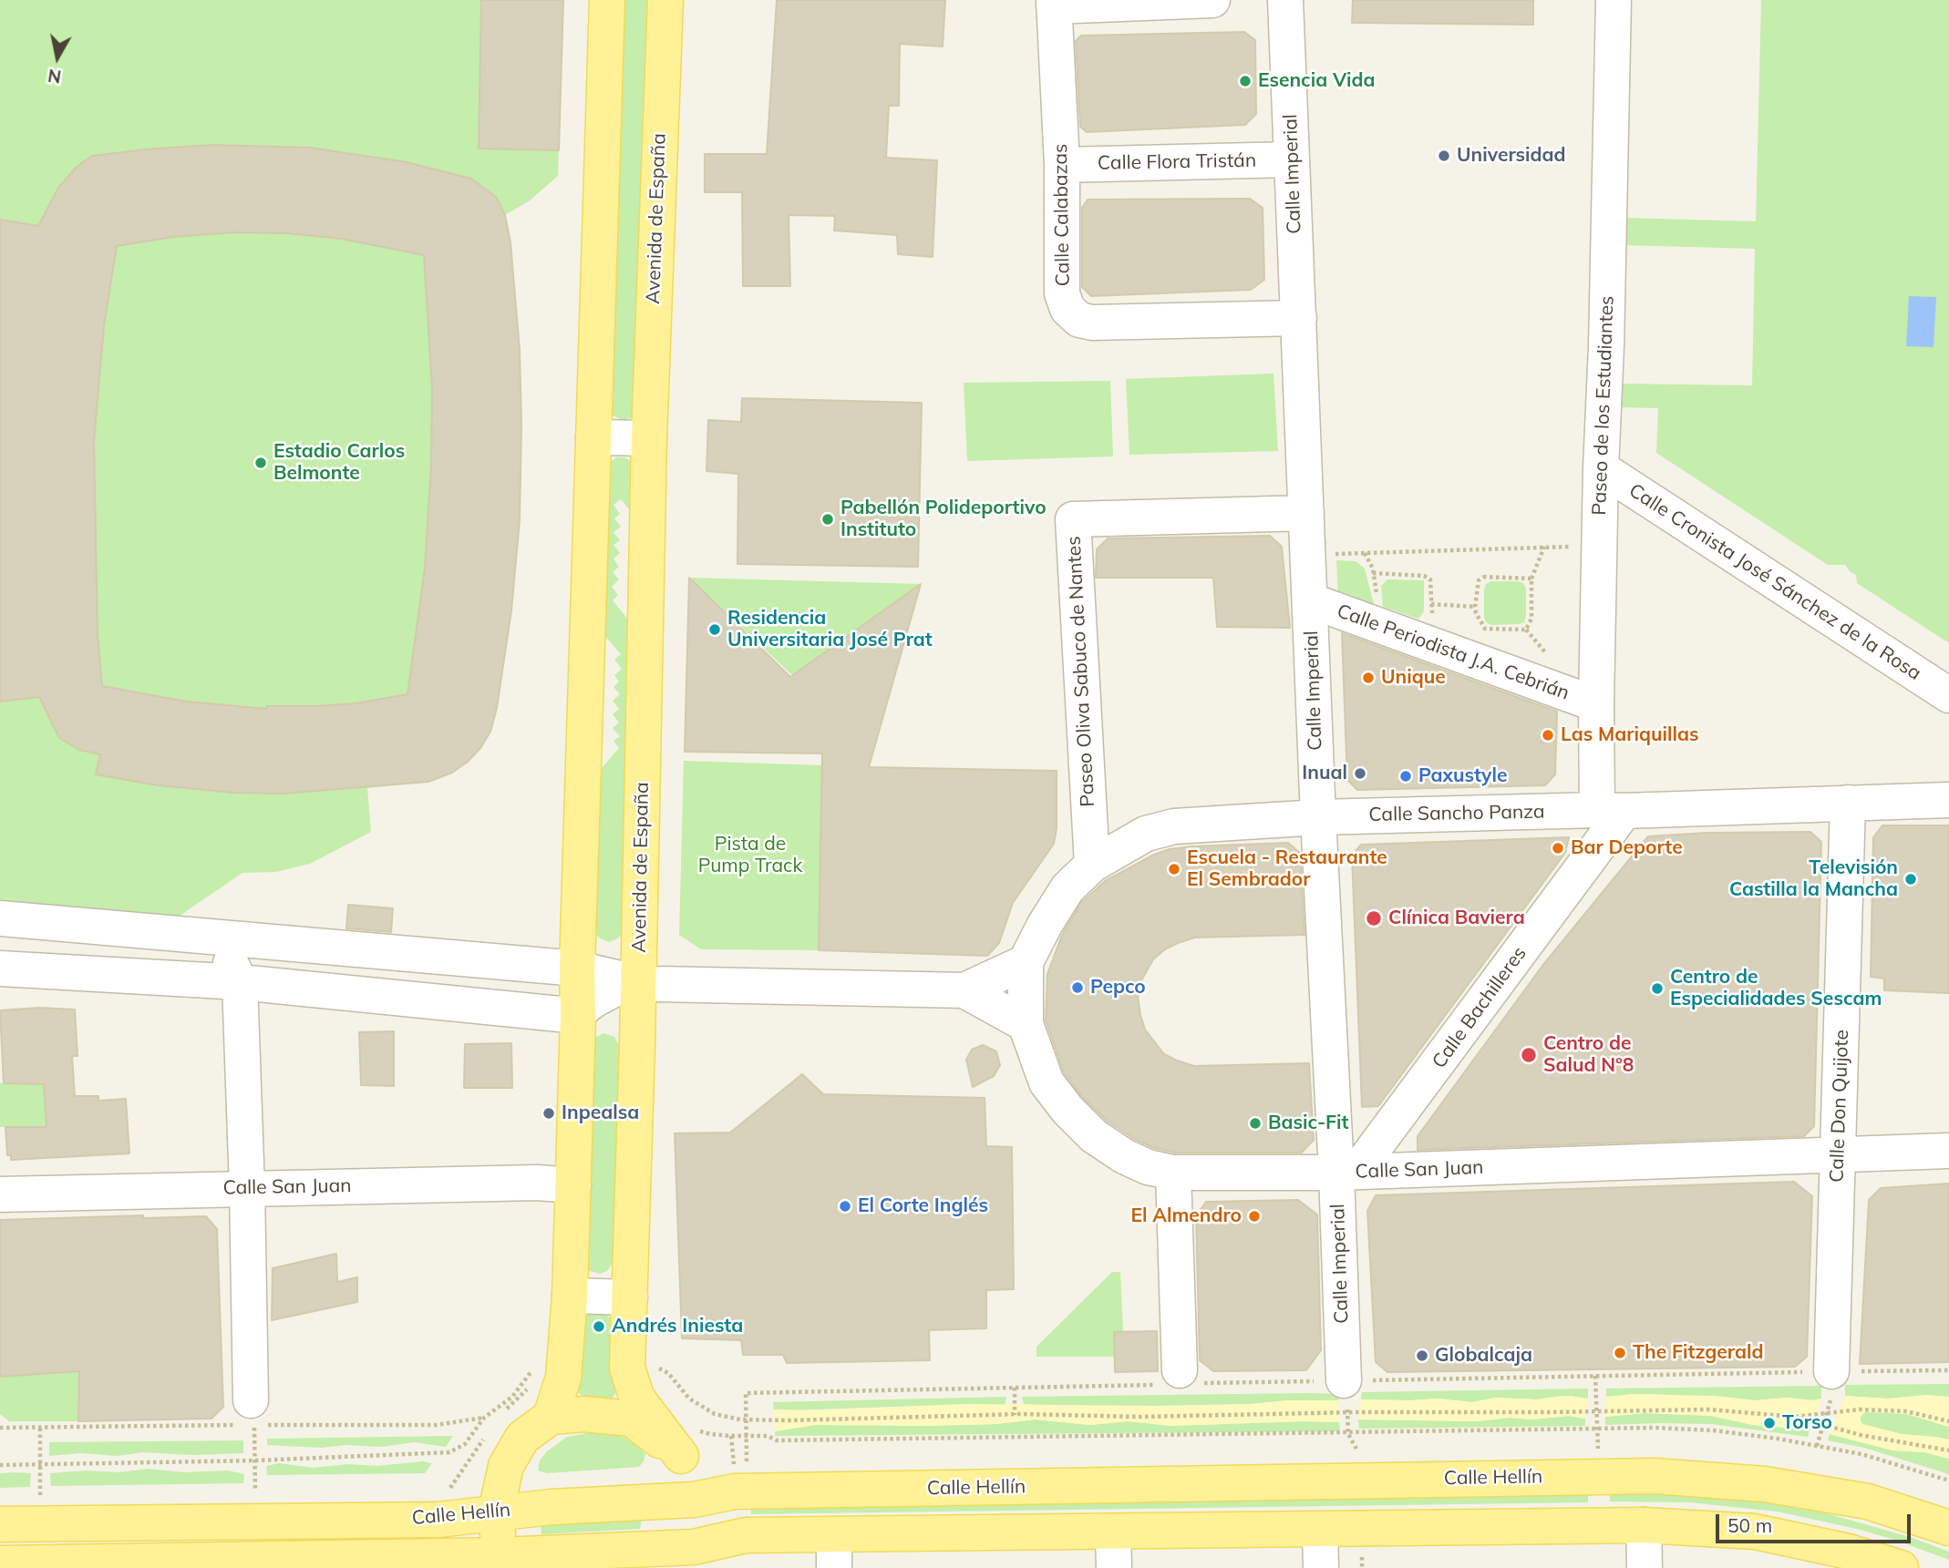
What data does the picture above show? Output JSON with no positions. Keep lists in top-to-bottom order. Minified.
{"streets":{"main road":["Avenida de España","Calle Hellín"],"street":["Calle Flora Tristán","Calle Imperial","Calle Calabazas","Paseo de los Estudiantes","Calle Cronista José Sánchez de la Rosa","Calle Periodista J.A. Cebrián","Paseo Oliva Sabuco de Nantes","Calle Sancho Panza","Calle Bachilleres","Calle Don Quijote","Calle San Juan"]},"crossings":[["Calle Flora Tristán","Calle Imperial"],["Calle Flora Tristán","Calle Calabazas"],["Calle Imperial","Calle Calabazas"],["Calle Imperial","Calle Periodista J.A. Cebrián"],["Calle Imperial","Paseo Oliva Sabuco de Nantes"],["Calle Imperial","Calle Sancho Panza"],["Calle Imperial","Calle Bachilleres"],["Calle Imperial","Calle San Juan"],["Avenida de España","Calle Hellín"],["Paseo de los Estudiantes","Calle Cronista José Sánchez de la Rosa"],["Paseo de los Estudiantes","Calle Periodista J.A. Cebrián"],["Paseo de los Estudiantes","Calle Sancho Panza"],["Paseo de los Estudiantes","Calle Bachilleres"],["Paseo Oliva Sabuco de Nantes","Calle Sancho Panza"],["Calle Sancho Panza","Calle Bachilleres"],["Calle Sancho Panza","Calle Don Quijote"],["Calle Sancho Panza","Calle San Juan"],["Calle Bachilleres","Calle San Juan"],["Calle Don Quijote","Calle San Juan"]],"parks":["Pista de Pump Track"],"places":["Esencia Vida","Universidad","Estadio Carlos Belmonte","Pabellón Polideportivo Instituto","Residencia Universitaria José Prat","Unique","Las Mariquillas","Inual","Paxustyle","Bar Deporte","Escuela - Restaurante El Sembrador","Televisión Castilla la Mancha","Clínica Baviera","Pepco","Centro de Especialidades Sescam","Centro de Salud Nº8","Inpealsa","Basic-Fit","El Corte Inglés","El Almendro","Andrés Iniesta","The Fitzgerald","Globalcaja","Torso"],"scale_bar":"50 m","north":"bottom"}
